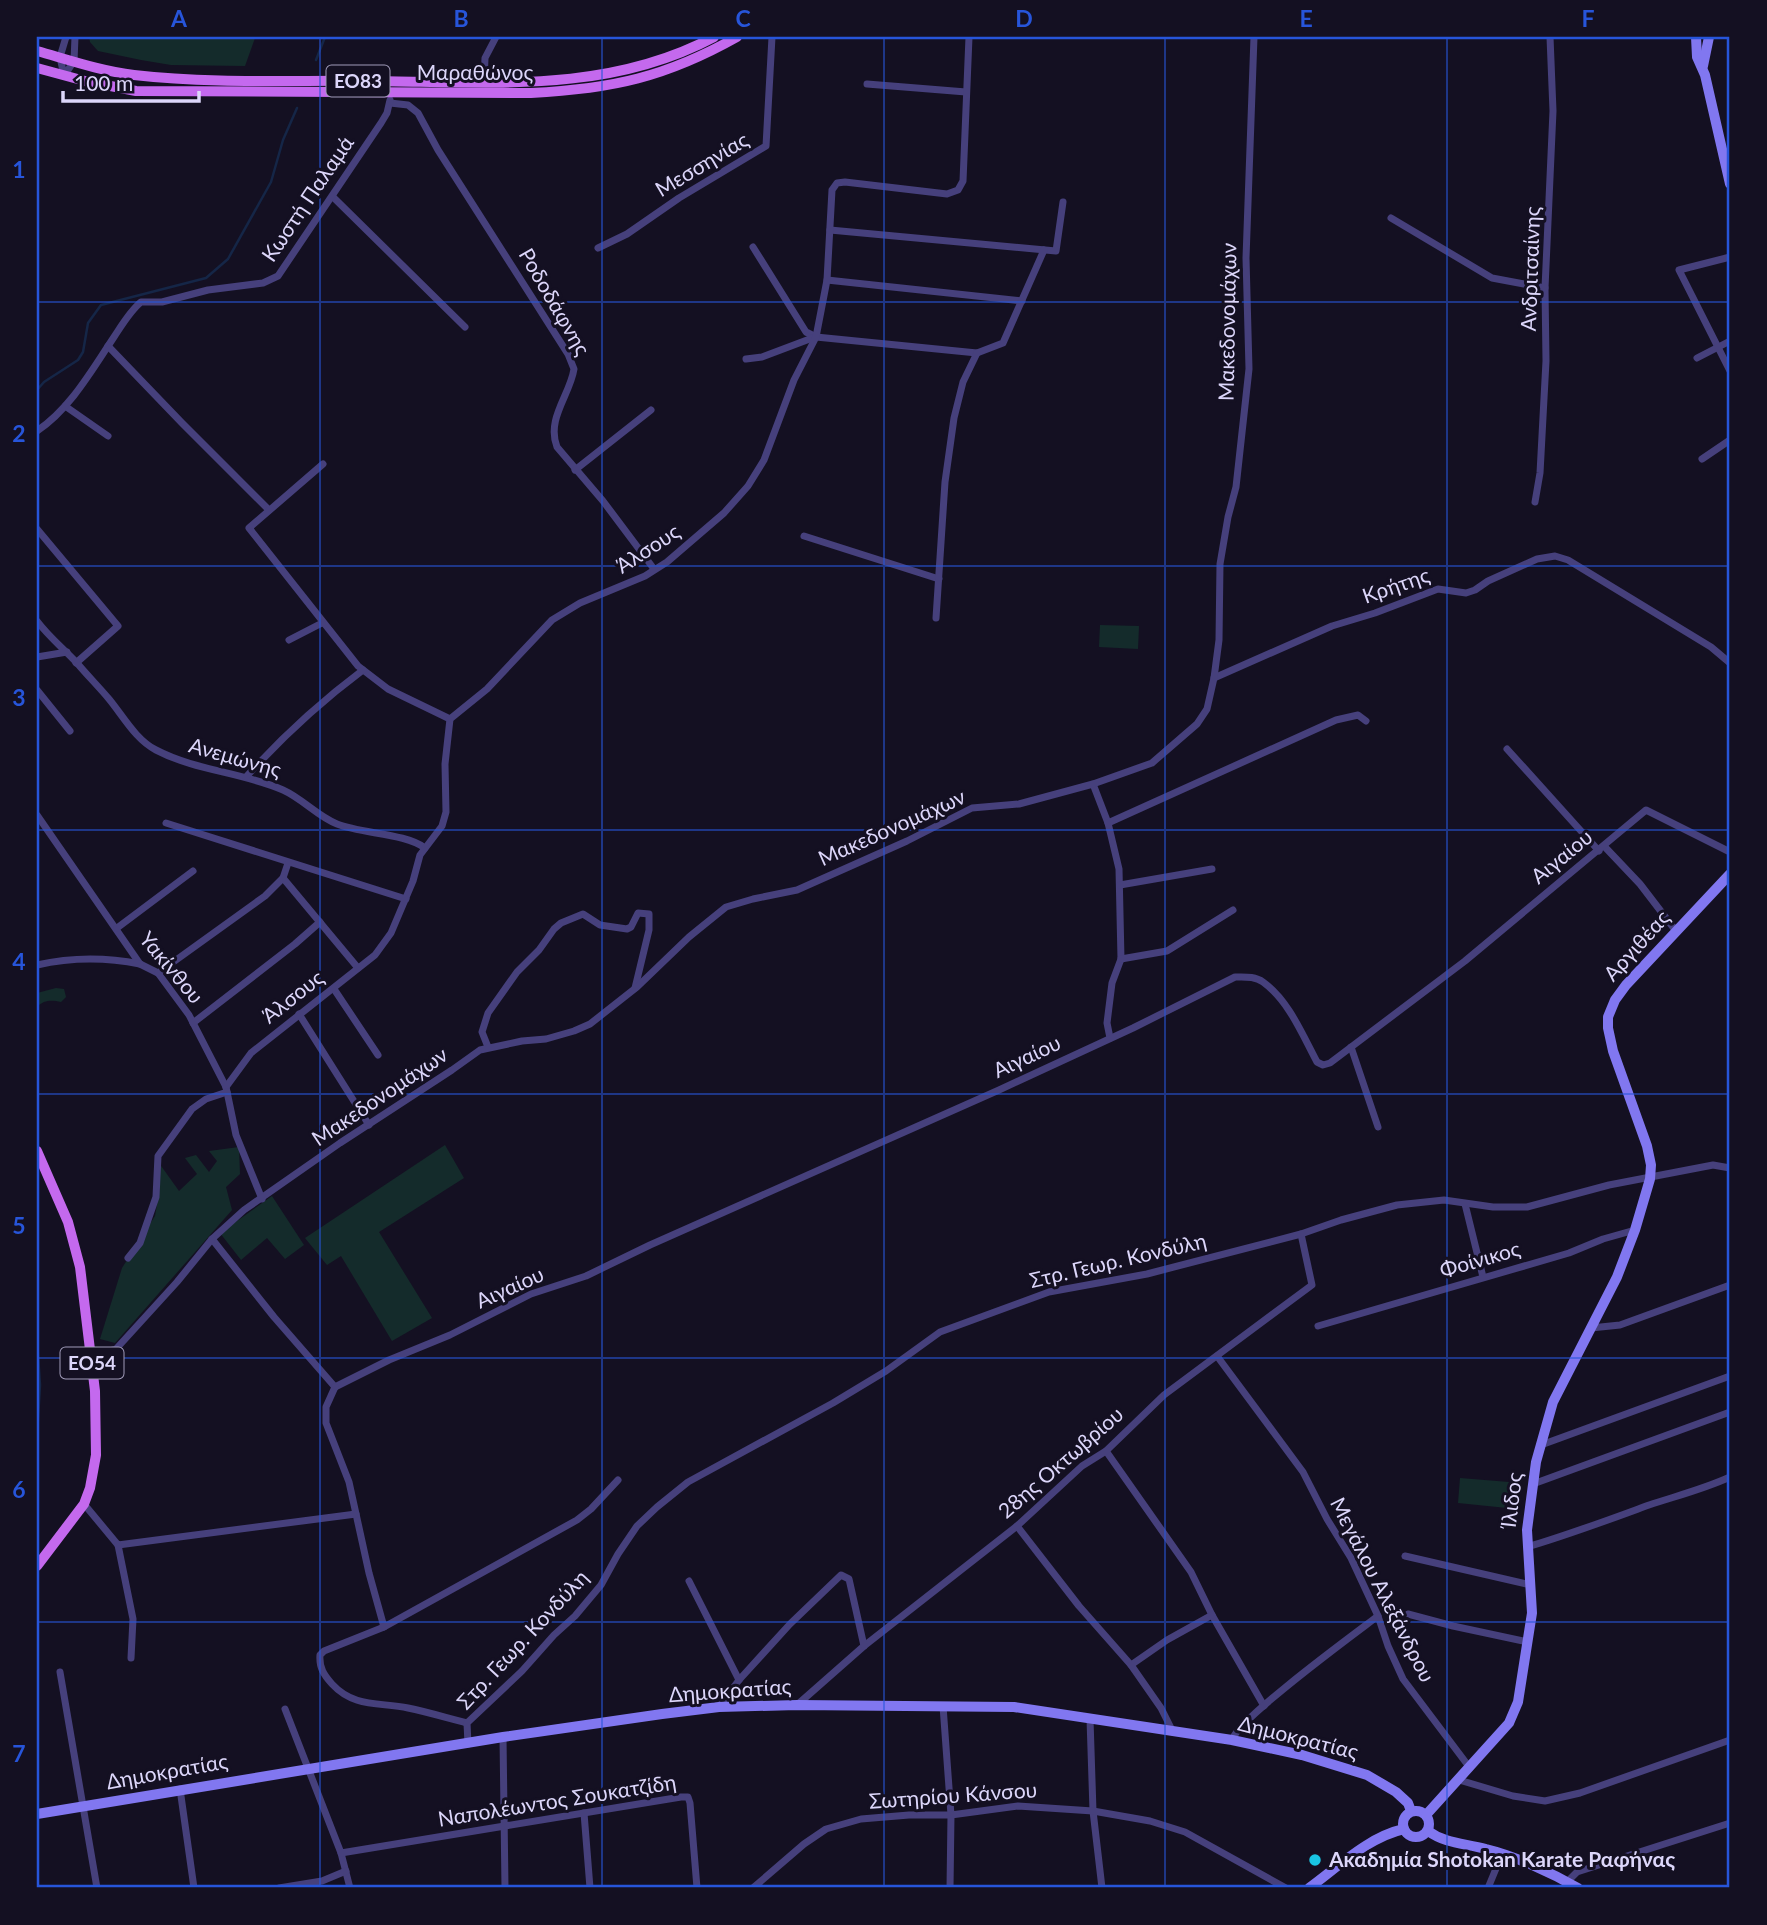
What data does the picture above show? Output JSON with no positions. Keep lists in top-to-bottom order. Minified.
{"streets":{"main road":["Μαραθώνος","ΕΟ83","ΕΟ54"],"street":["Μεσσηνίας","Κωστή Παλαμά","Ανδριτσαίνης","Ροδοδάφνης","Μακεδονομάχων","Άλσους","Κρήτης","Ανεμώνης","Αιγαίου","Αργιθέας","Υακίνθου","Φοίνικος","Στρ. Γεωρ. Κονδύλη","28ης Οκτωβρίου","Ίλιδος","Μεγάλου Αλεξάνδρου","Δημοκρατίας","Σωτηρίου Κάνσου","Ναπολέωντος Σουκατζίδη"]},"crossings":[["Μαραθώνος","Κωστή Παλαμά"],["Μαραθώνος","Ροδοδάφνης"],["Κωστή Παλαμά","Ροδοδάφνης"],["Ροδοδάφνης","Άλσους"],["Μακεδονομάχων","Κρήτης"],["Μακεδονομάχων","Υακίνθου"],["Μακεδονομάχων","ΕΟ54"],["Άλσους","Ανεμώνης"],["Άλσους","Υακίνθου"],["Αργιθέας","Στρ. Γεωρ. Κονδύλη"],["Αργιθέας","Ίλιδος"],["Φοίνικος","Ίλιδος"],["Στρ. Γεωρ. Κονδύλη","28ης Οκτωβρίου"],["Στρ. Γεωρ. Κονδύλη","Ίλιδος"],["Στρ. Γεωρ. Κονδύλη","Δημοκρατίας"],["28ης Οκτωβρίου","Μεγάλου Αλεξάνδρου"],["28ης Οκτωβρίου","Δημοκρατίας"],["Ίλιδος","Μεγάλου Αλεξάνδρου"],["Ίλιδος","Δημοκρατίας"]],"places":["Ακαδημία Shotokan Karate Ραφήνας"],"scale_bar":"100 m","grid":{"columns":["A","B","C","D","E","F"],"rows":["1","2","3","4","5","6","7"]}}
